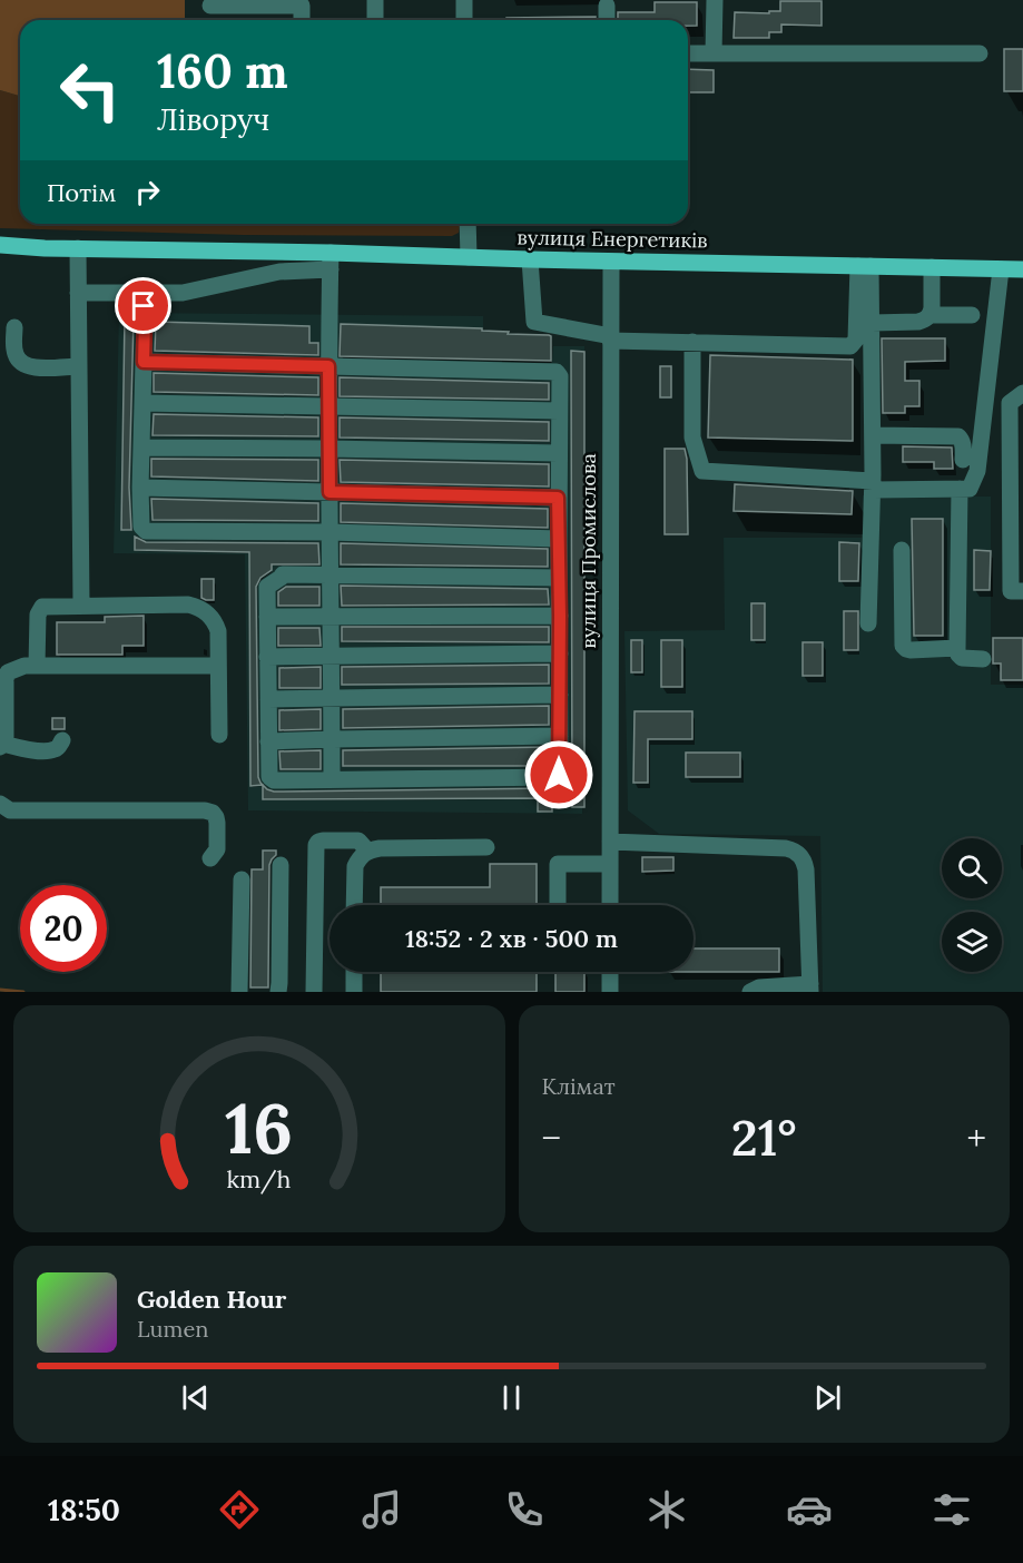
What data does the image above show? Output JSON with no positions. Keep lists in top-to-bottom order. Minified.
{"streets":{"main road":["вулиця Енергетиків"],"street":["вулиця Промислова"]},"crossings":[["вулиця Енергетиків","вулиця Промислова"]],"page":{"turn":["160 m","Ліворуч"],"then":"Потім","limit":"20","trip":"18:52 · 2 хв · 500 m","tile":"Клімат","heat":["−","21°","+"],"song":["Golden Hour","Lumen"],"tabs":"18:50","gauge":["16","km/h"]}}
